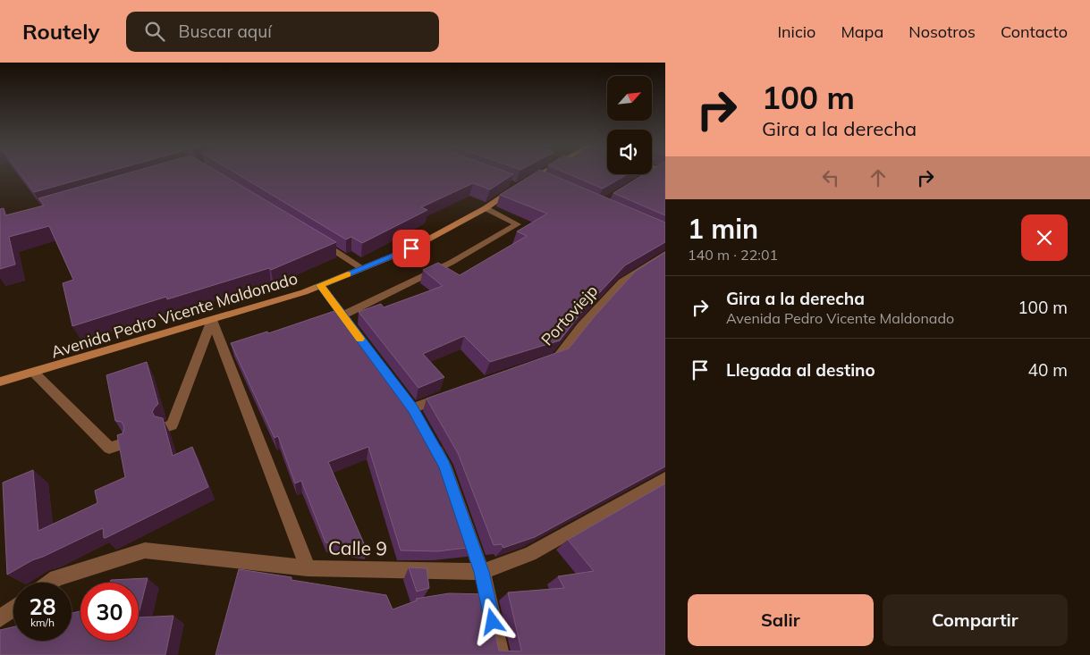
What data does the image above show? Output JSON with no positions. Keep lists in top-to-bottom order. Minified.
{"streets":{"main road":["Avenida Pedro Vicente Maldonado"],"street":["Portoviejp","Calle 9"]},"north":"top right","page":{"header":"Routely","search":"Buscar aquí","nav":["Inicio","Mapa","Nosotros","Contacto"],"turn":["100 m","Gira a la derecha"],"heading":["1 min","140 m · 22:01"],"list":[{"name":"Gira a la derecha","note":"Avenida Pedro Vicente Maldonado","value":"100 m"},{"name":"Llegada al destino","value":"40 m"}],"speed":"28 km/h","limit":"30","buttons":["Salir","Compartir"]}}
